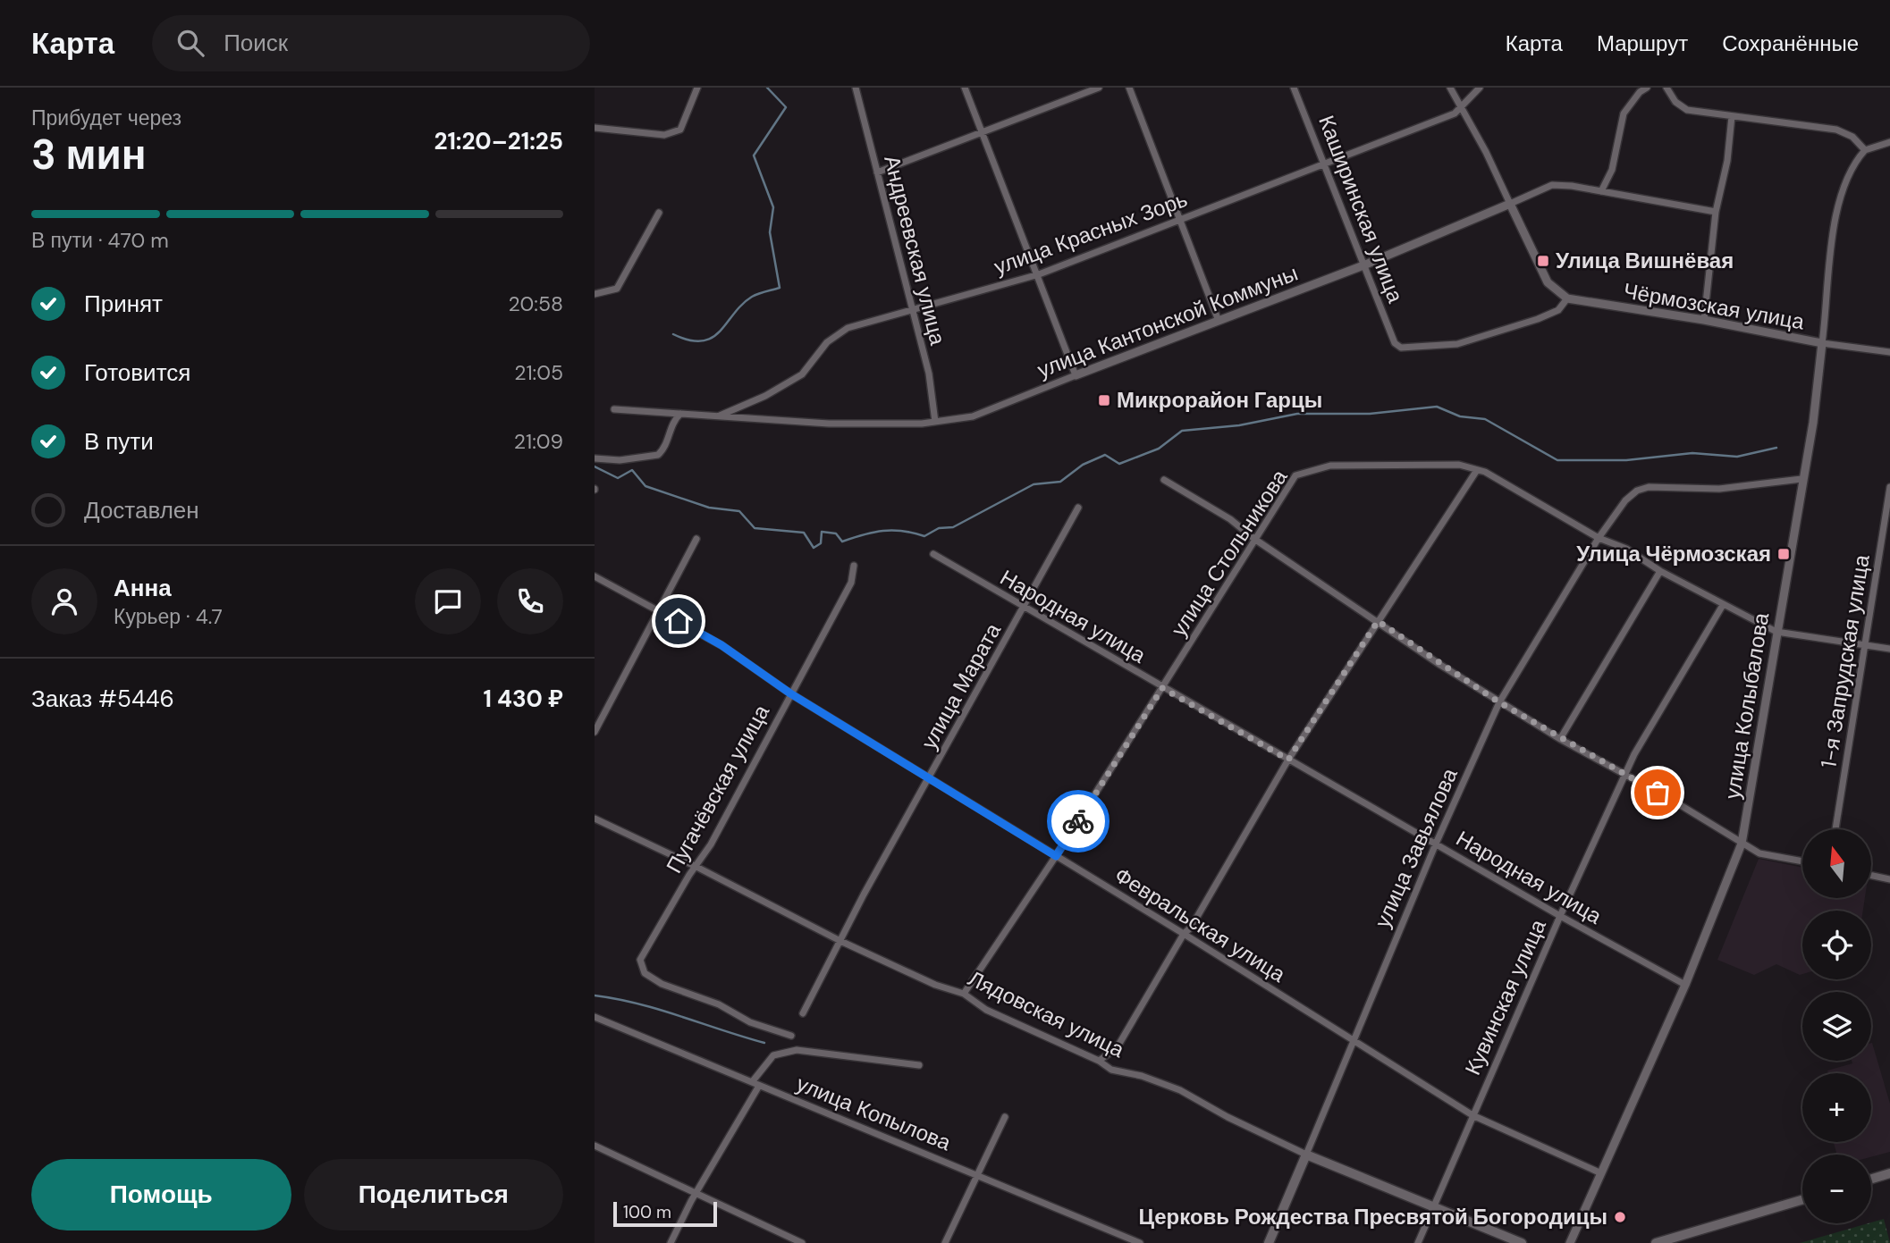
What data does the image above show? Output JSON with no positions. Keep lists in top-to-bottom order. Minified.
{"streets":{"main road":["улица Завьялова","Лядовская улица"],"street":["Каширинская улица","улица Красных Зорь","Андреевская улица","Чёрмозская улица","улица Кантонской Коммуны","улица Стольникова","Народная улица","1-я Запрудская улица","улица Марата","улица Колыбалова","Пугачёвская улица","Февральская улица","Кувинская улица","улица Копылова"]},"crossings":[["Каширинская улица","улица Красных Зорь"],["Каширинская улица","Чёрмозская улица"],["Каширинская улица","улица Кантонской Коммуны"],["улица Красных Зорь","Андреевская улица"],["улица Красных Зорь","улица Кантонской Коммуны"],["Андреевская улица","улица Кантонской Коммуны"],["Чёрмозская улица","улица Колыбалова"],["улица Стольникова","Народная улица"],["улица Стольникова","1-я Запрудская улица"],["улица Стольникова","улица Колыбалова"],["улица Стольникова","улица Завьялова"],["улица Стольникова","Февральская улица"],["улица Стольникова","Кувинская улица"],["улица Стольникова","Лядовская улица"],["Народная улица","улица Марата"],["Народная улица","улица Колыбалова"],["Народная улица","улица Завьялова"],["Народная улица","Кувинская улица"],["улица Марата","Февральская улица"],["улица Марата","Лядовская улица"],["улица Колыбалова","улица Завьялова"],["улица Колыбалова","Февральская улица"],["Пугачёвская улица","Февральская улица"],["Пугачёвская улица","Лядовская улица"],["улица Завьялова","Февральская улица"],["улица Завьялова","Лядовская улица"],["Февральская улица","Кувинская улица"],["Кувинская улица","Лядовская улица"]],"places":{"transit":["Улица Вишнёвая","Микрорайон Гарцы","Улица Чёрмозская"],"other":["Церковь Рождества Пресвятой Богородицы"]},"scale_bar":"100 m","north":"top","page":{"header":"Карта","search":"Поиск","nav":["Карта","Маршрут","Сохранённые"],"heading":["3 мин","Прибудет через","21:20–21:25"],"panel":["Анна","Курьер · 4.7","Заказ #5446","1 430 ₽"],"bar":"В пути · 470 m","list":[["Принят","20:58"],["Готовится","21:05"],["В пути","21:09"],"Доставлен"],"map_buttons":["+","−"],"buttons":["Помощь","Поделиться"],"scale":"100 m"}}
